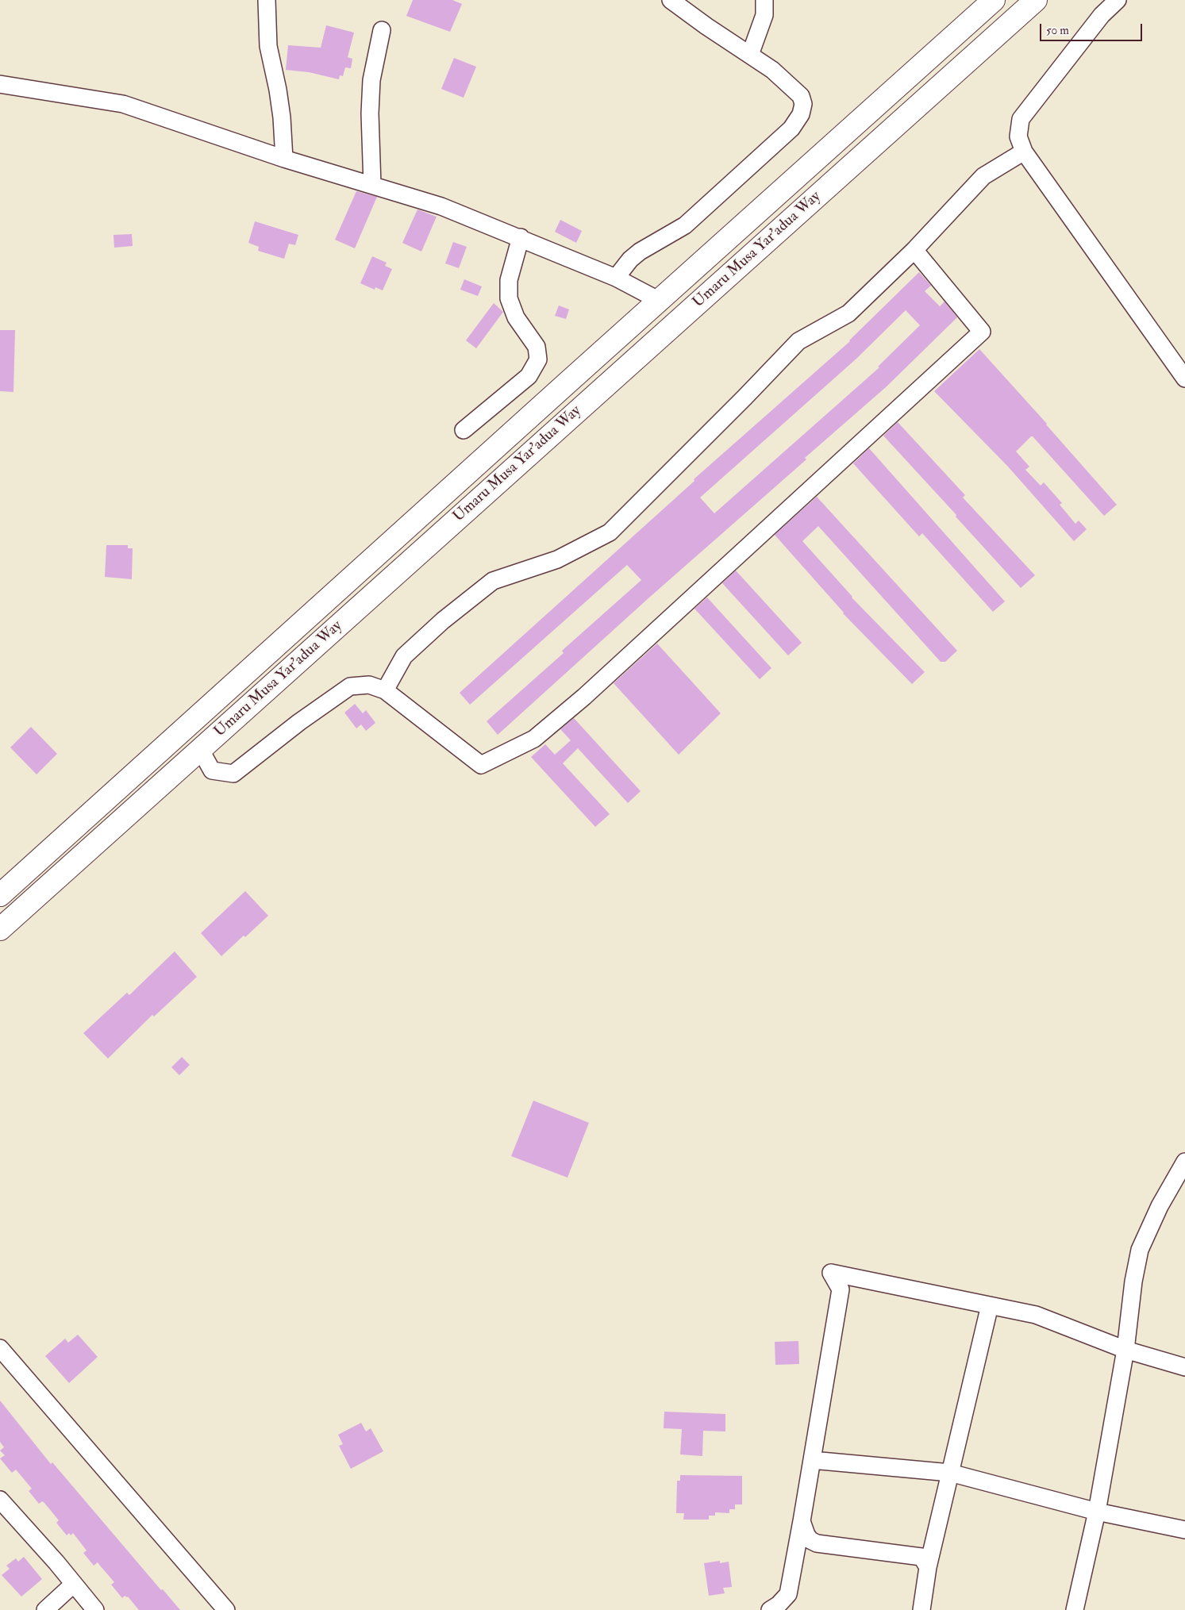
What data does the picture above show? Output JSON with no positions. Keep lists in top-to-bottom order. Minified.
{"streets":{"main road":["Umaru Musa Yar'adua Way"]},"scale_bar":"50 m"}
